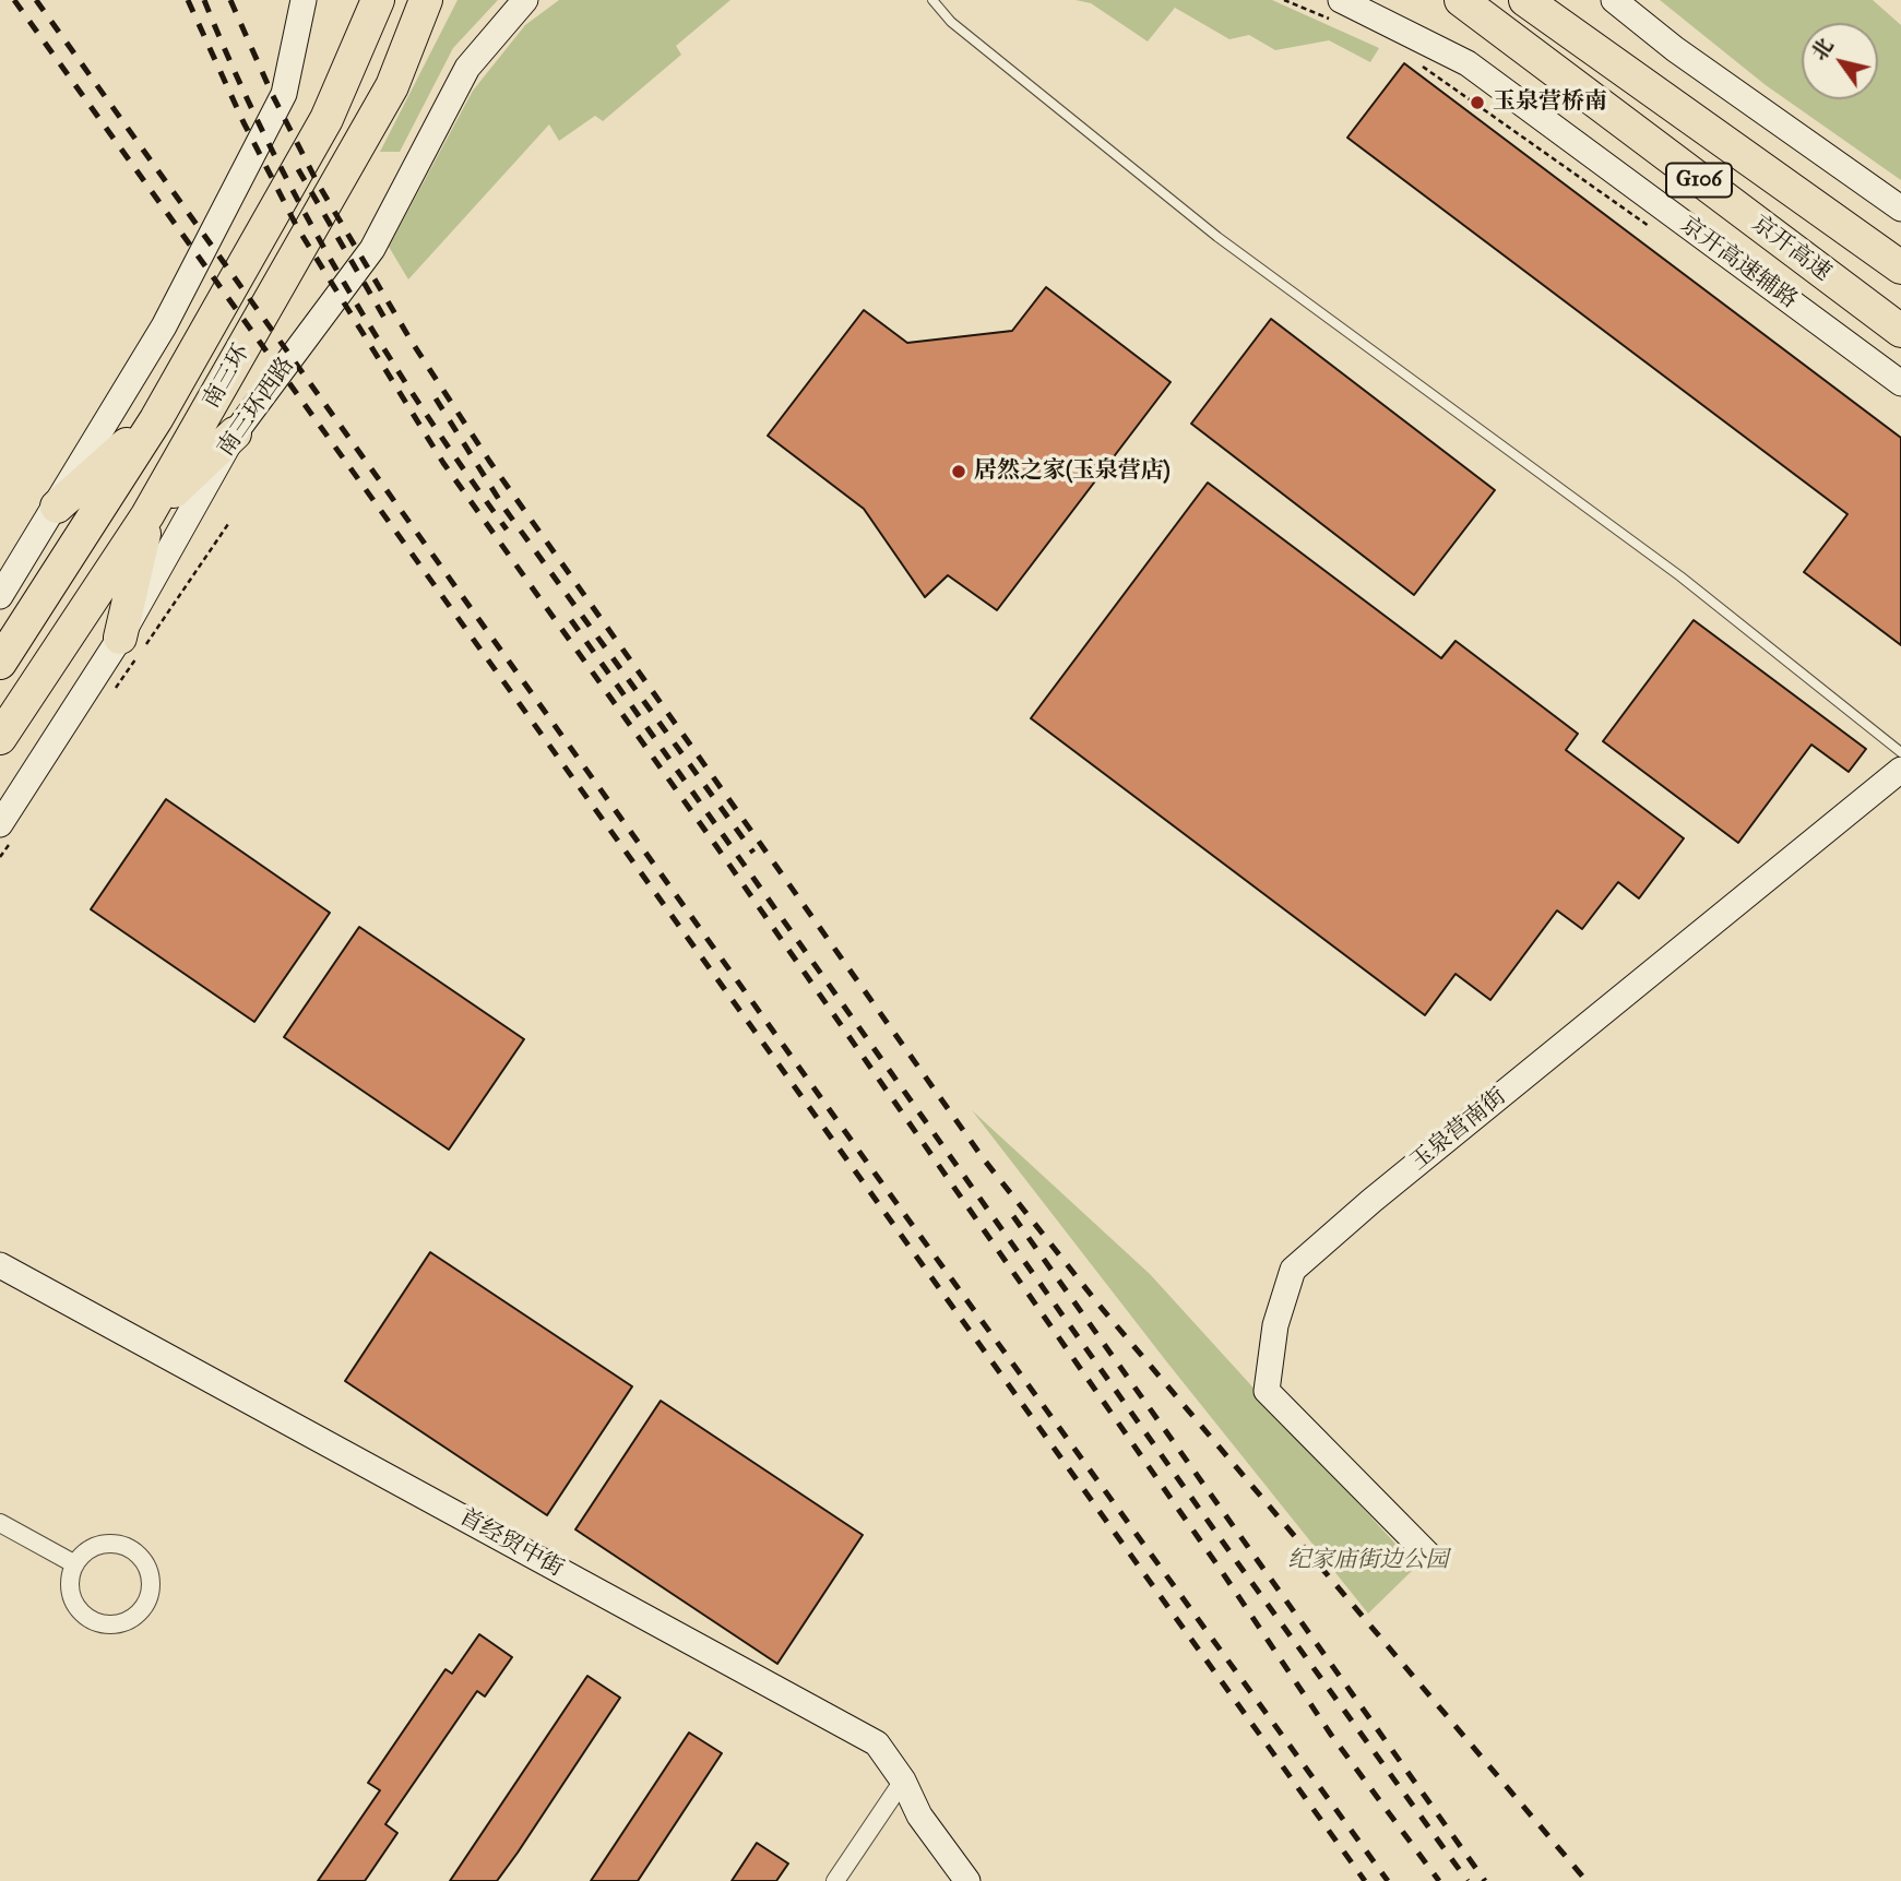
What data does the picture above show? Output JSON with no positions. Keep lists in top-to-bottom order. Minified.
{"streets":{"highway":["G106","京开高速","南三环"],"street":["京开高速辅路","南三环西路","玉泉营南街","首经贸中街"]},"parks":["纪家庙街边公园"],"places":["玉泉营桥南","居然之家(玉泉营店)"],"north":"top left"}
